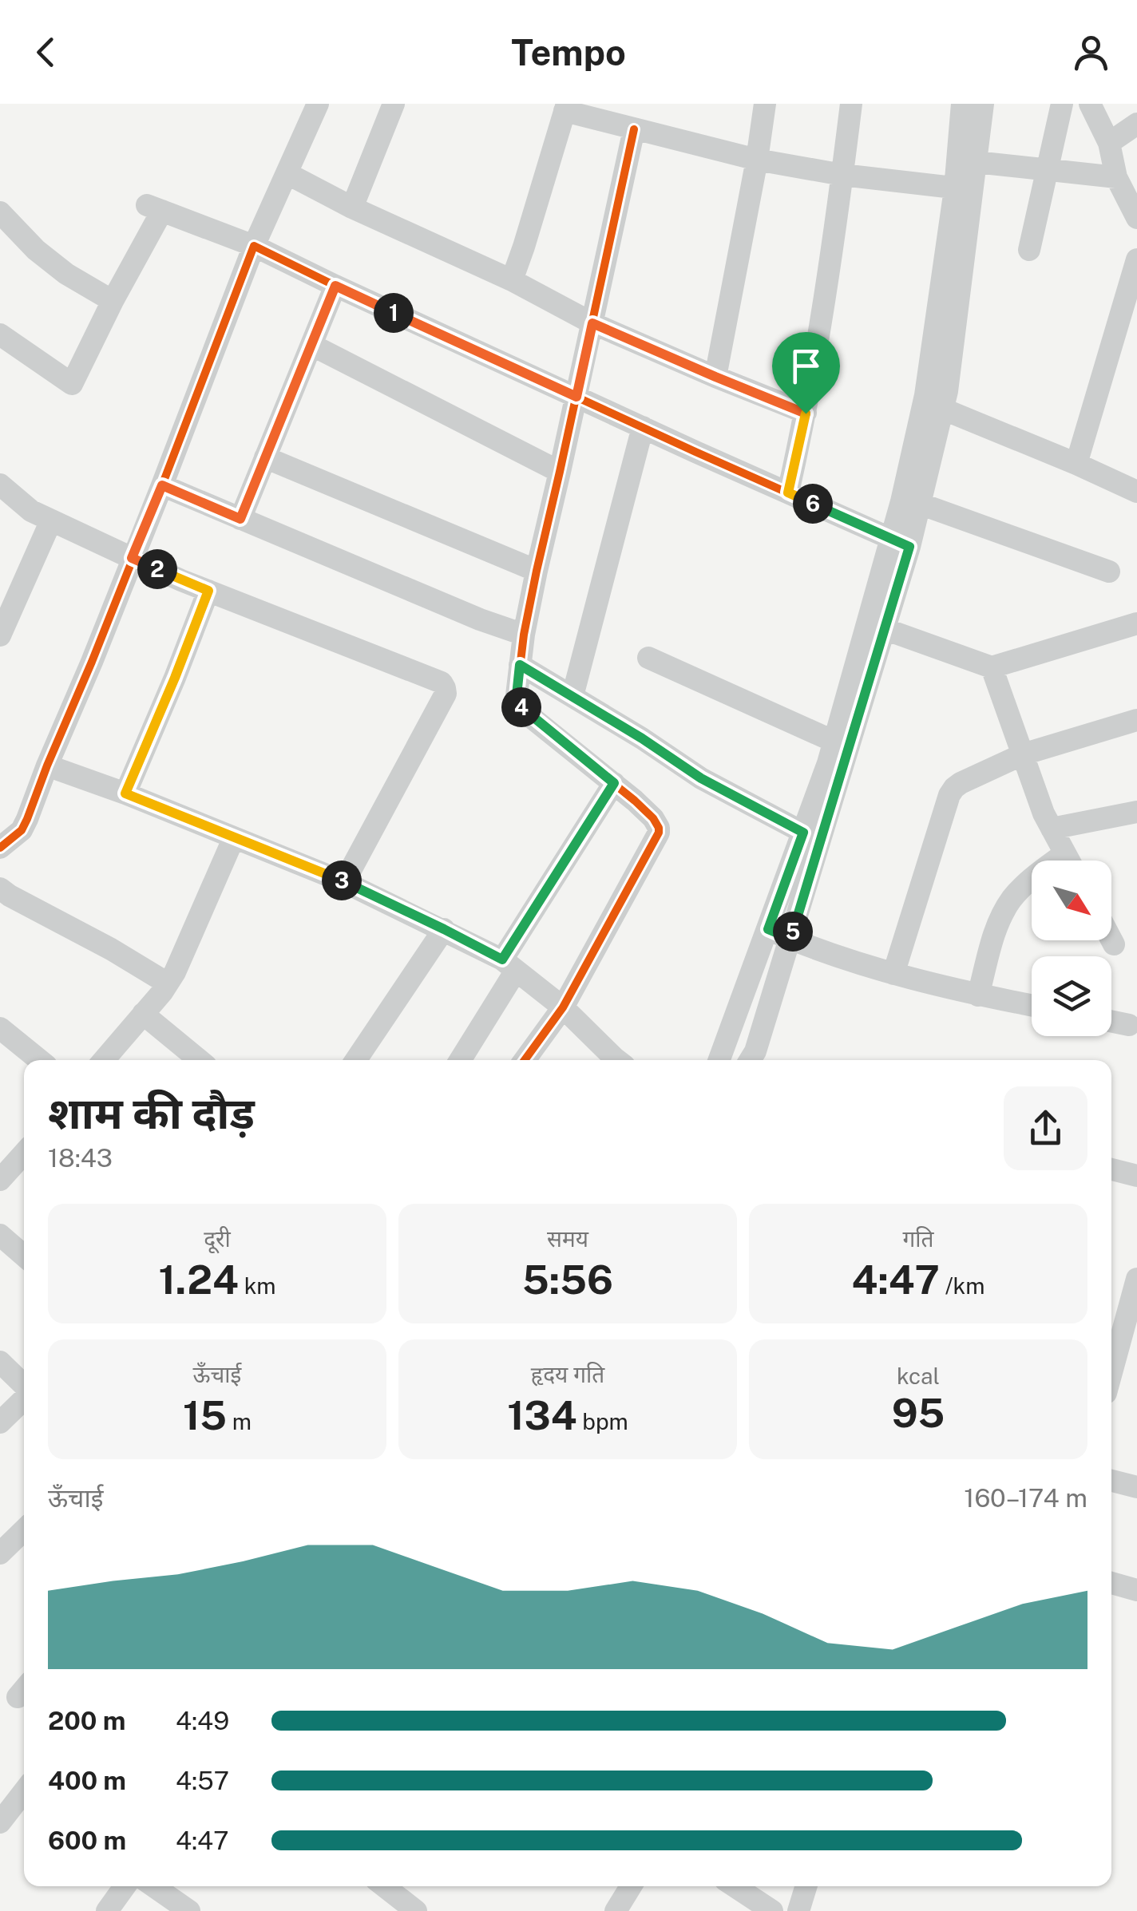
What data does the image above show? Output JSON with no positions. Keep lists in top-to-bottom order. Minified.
{"north":"bottom right","page":{"header":"Tempo","pins":["1","6","2","4","3","5"],"heading":["शाम की दौड़","18:43"],"stats":[["दूरी","1.24 km"],["समय","5:56"],["गति","4:47 /km"],["ऊँचाई","15 m"],["हृदय गति","134 bpm"],["kcal","95"]],"chart":["ऊँचाई","160–174 m"],"list":[{"name":"200 m","note":"4:49"},{"name":"400 m","note":"4:57"},{"name":"600 m","note":"4:47"}]}}
